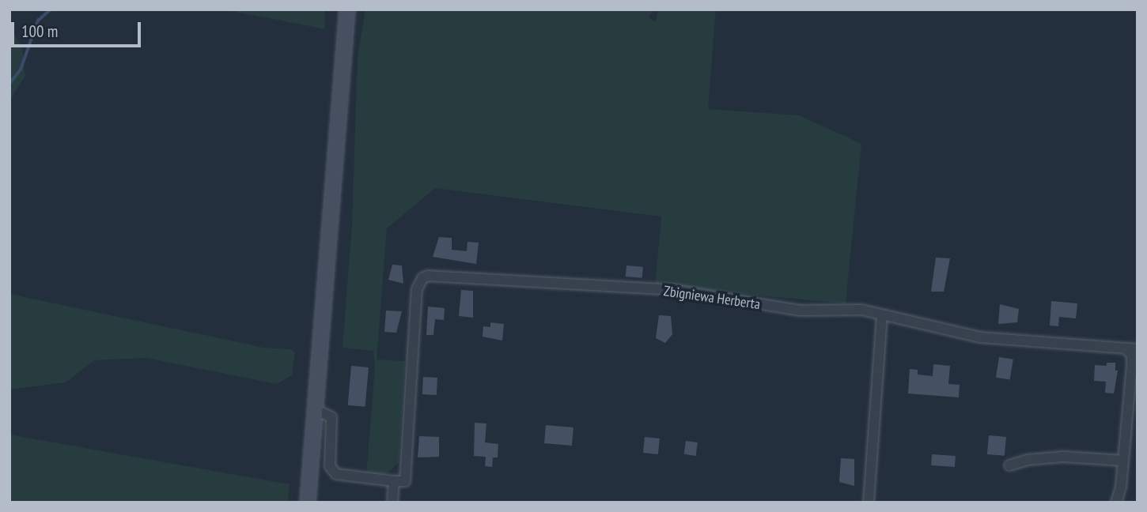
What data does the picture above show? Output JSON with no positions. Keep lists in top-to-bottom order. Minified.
{"streets":{"street":["Zbigniewa Herberta"]},"scale_bar":"100 m"}
